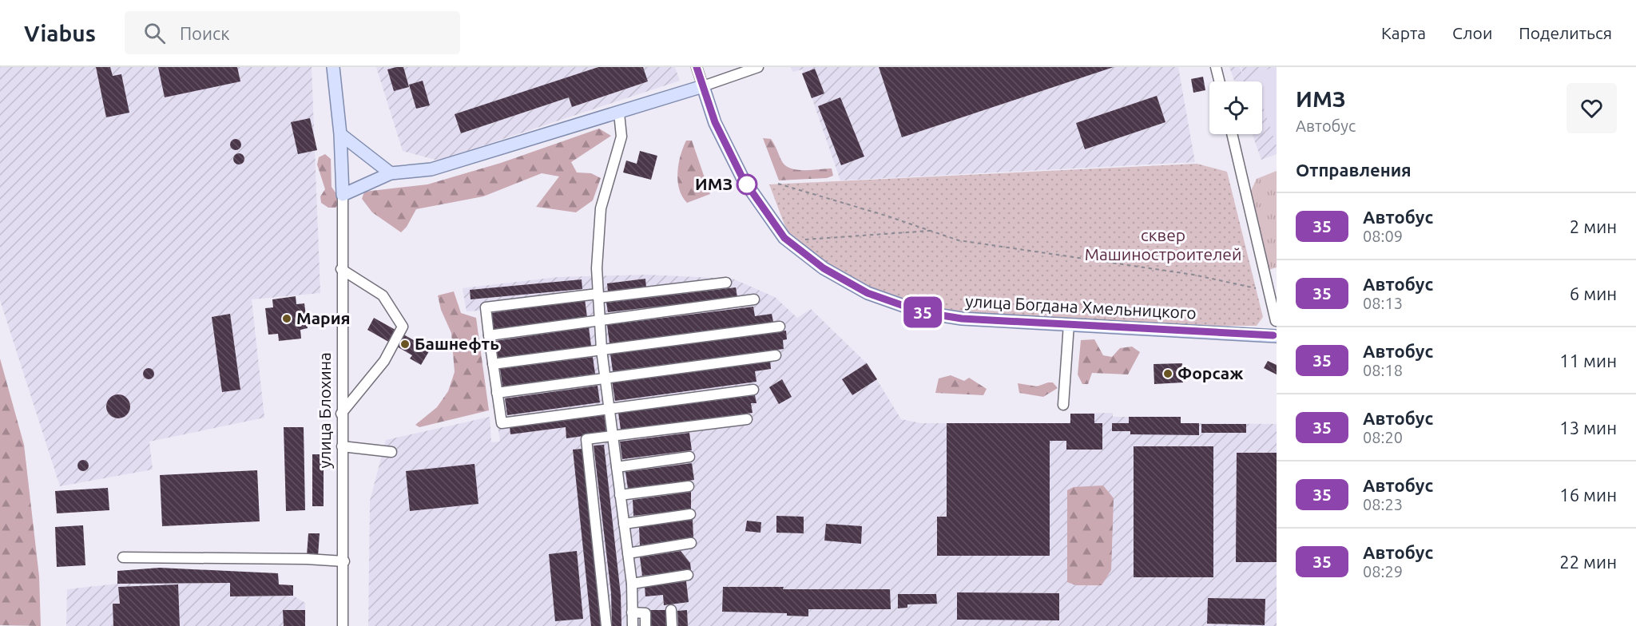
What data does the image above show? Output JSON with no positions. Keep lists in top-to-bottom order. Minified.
{"streets":{"main road":["улица Богдана Хмельницкого","улица Блохина"]},"parks":["сквер Машиностроителей"],"places":["ИМЗ","Мария","Башнефть","Форсаж"],"lines":["bus line 35"],"page":{"header":"Viabus","search":"Поиск","nav":["Карта","Слои","Поделиться"],"on_map":"35","heading":[["ИМЗ","Автобус"],"Отправления"],"list":[{"mark":"35","name":"Автобус","note":"08:09","value":"2 мин"},{"mark":"35","name":"Автобус","note":"08:13","value":"6 мин"},{"mark":"35","name":"Автобус","note":"08:18","value":"11 мин"},{"mark":"35","name":"Автобус","note":"08:20","value":"13 мин"},{"mark":"35","name":"Автобус","note":"08:23","value":"16 мин"},{"mark":"35","name":"Автобус","note":"08:29","value":"22 мин"}]}}
